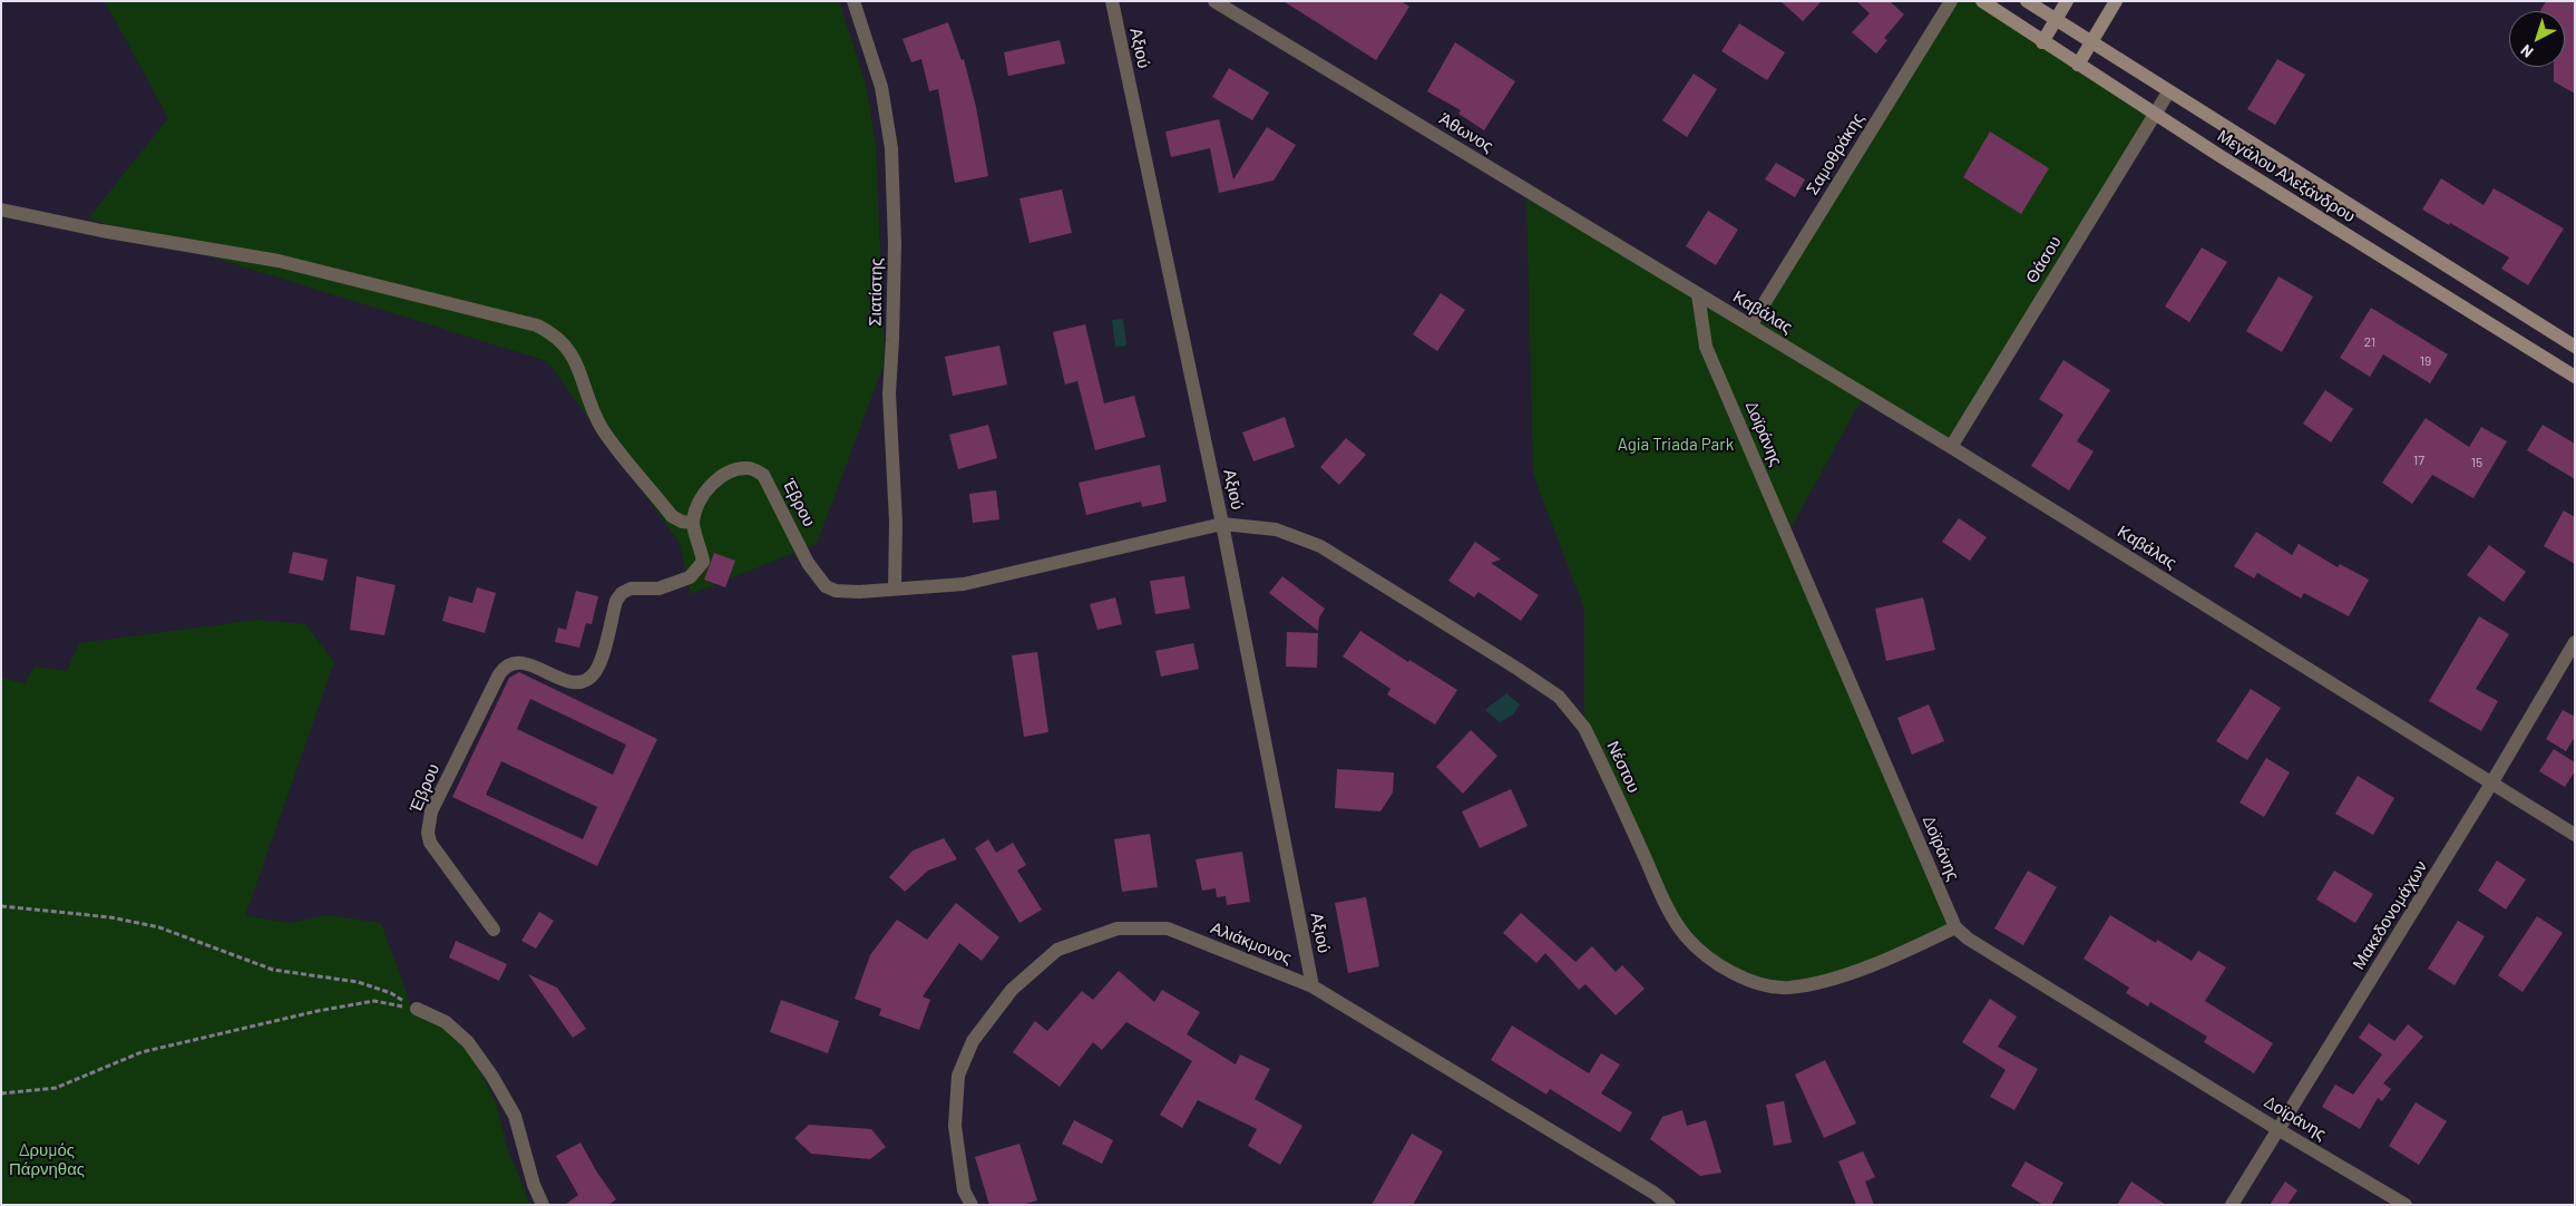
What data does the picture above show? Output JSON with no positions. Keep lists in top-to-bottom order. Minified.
{"streets":{"street":["Αξιού","Άθωνος","Σαμοθράκης","Μεγάλου Αλεξάνδρου","Θάσου","Σιατίστης","Καβάλας","Δοϊράνης","Έβρου","Νέστου","Μακεδονομάχων","Αλιάκμονος"]},"crossings":[["Αξιού","Έβρου"],["Αξιού","Νέστου"],["Αξιού","Αλιάκμονος"],["Άθωνος","Καβάλας"],["Άθωνος","Δοϊράνης"],["Σαμοθράκης","Καβάλας"],["Μεγάλου Αλεξάνδρου","Θάσου"],["Θάσου","Καβάλας"],["Σιατίστης","Έβρου"],["Καβάλας","Δοϊράνης"],["Καβάλας","Μακεδονομάχων"],["Δοϊράνης","Νέστου"],["Δοϊράνης","Μακεδονομάχων"],["Έβρου","Νέστου"]],"parks":["Agia Triada Park","Δρυμός Πάρνηθας"],"house_numbers":["21","19","17","15"],"north":"bottom left"}
